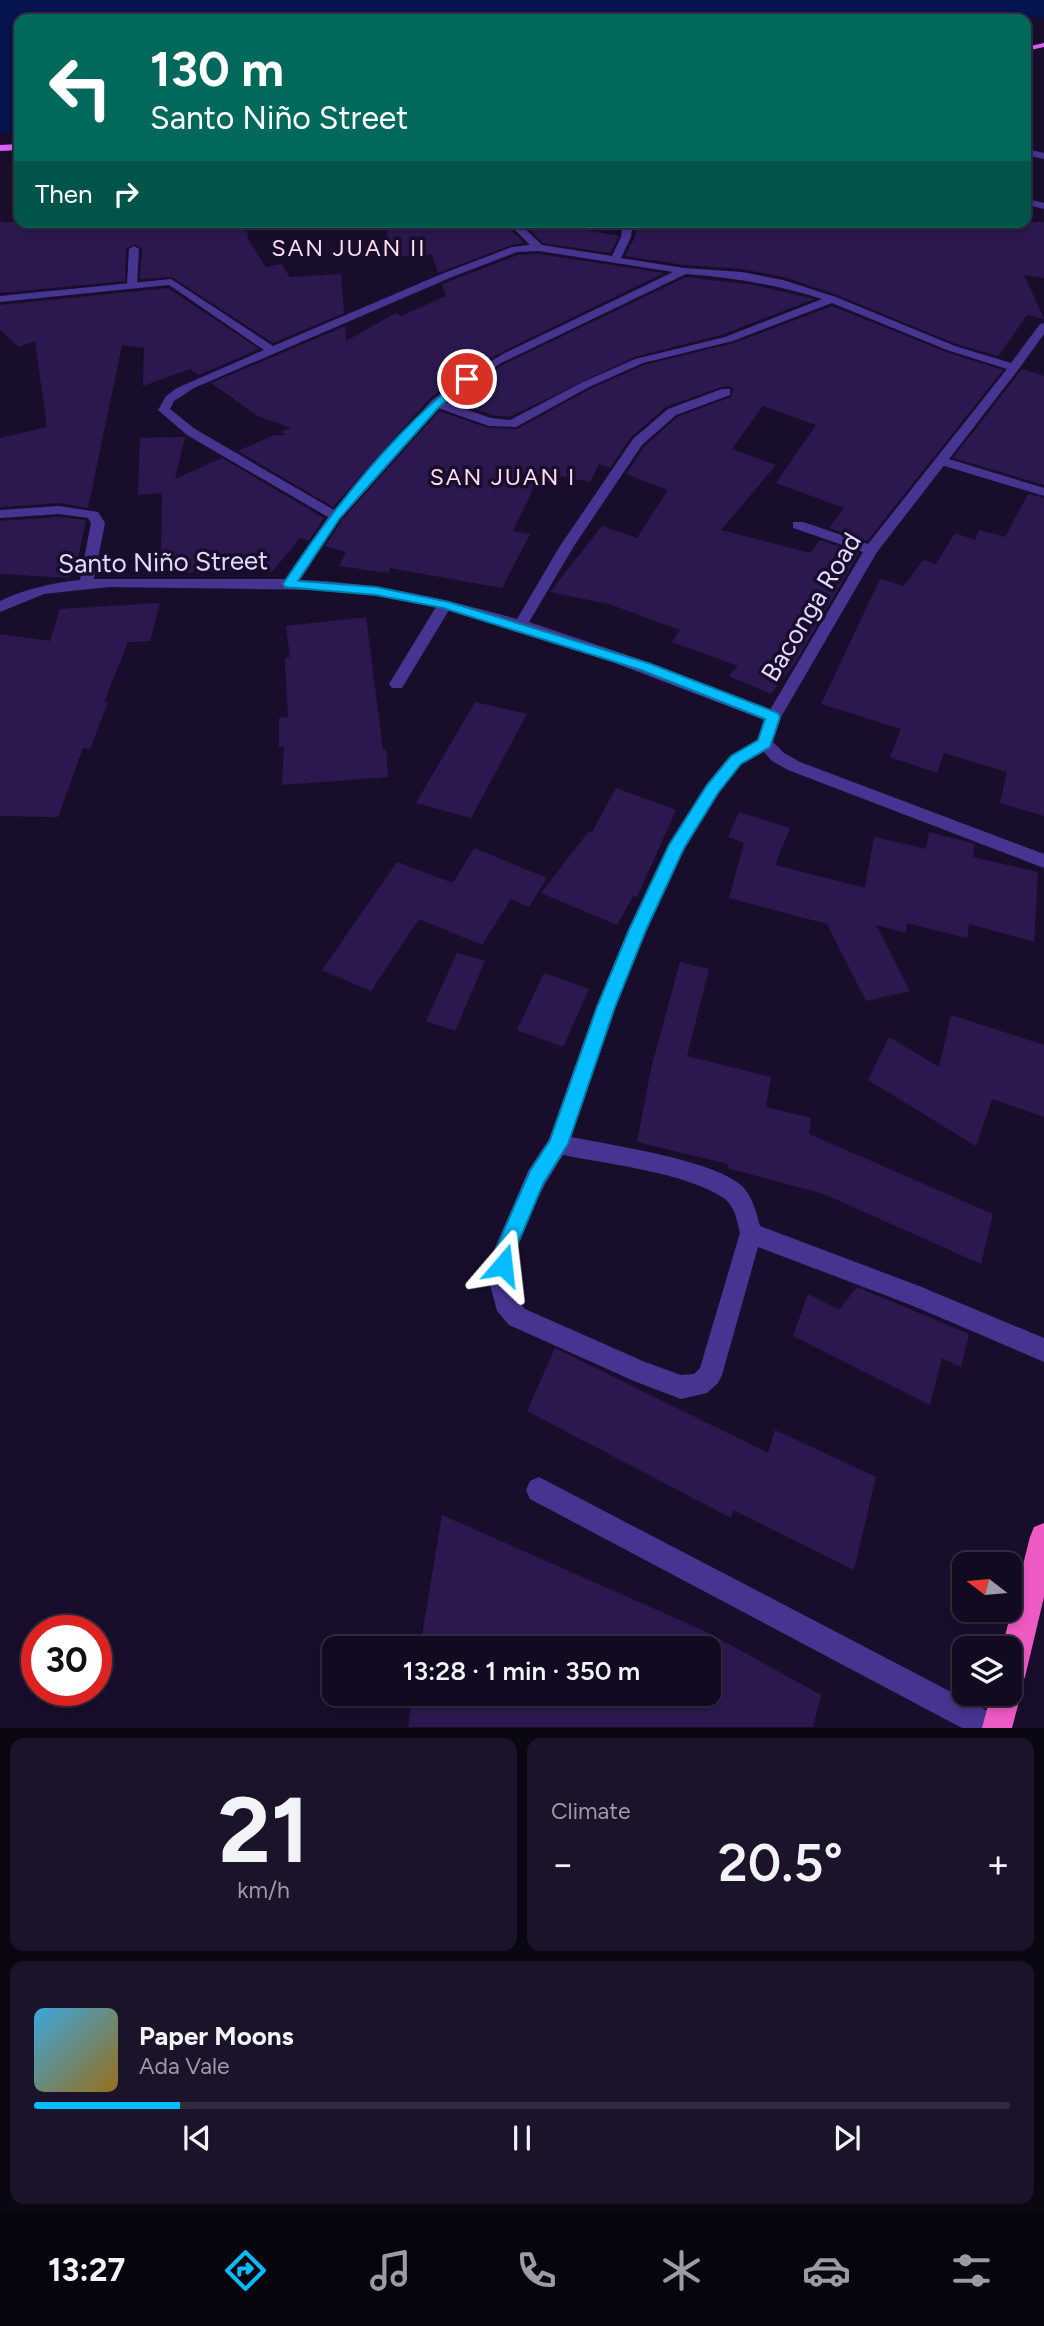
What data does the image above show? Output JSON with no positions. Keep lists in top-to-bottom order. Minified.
{"streets":{"street":["Santo Niño Street","Baconga Road"]},"crossings":[["Santo Niño Street","Baconga Road"]],"districts":["SAN JUAN II","SAN JUAN I"],"north":"left","page":{"turn":["130 m","Santo Niño Street"],"then":"Then","limit":"30","trip":"13:28 · 1 min · 350 m","tile":[["21","km/h"],"Climate"],"heat":["−","20.5°","+"],"song":["Paper Moons","Ada Vale"],"tabs":"13:27"}}
